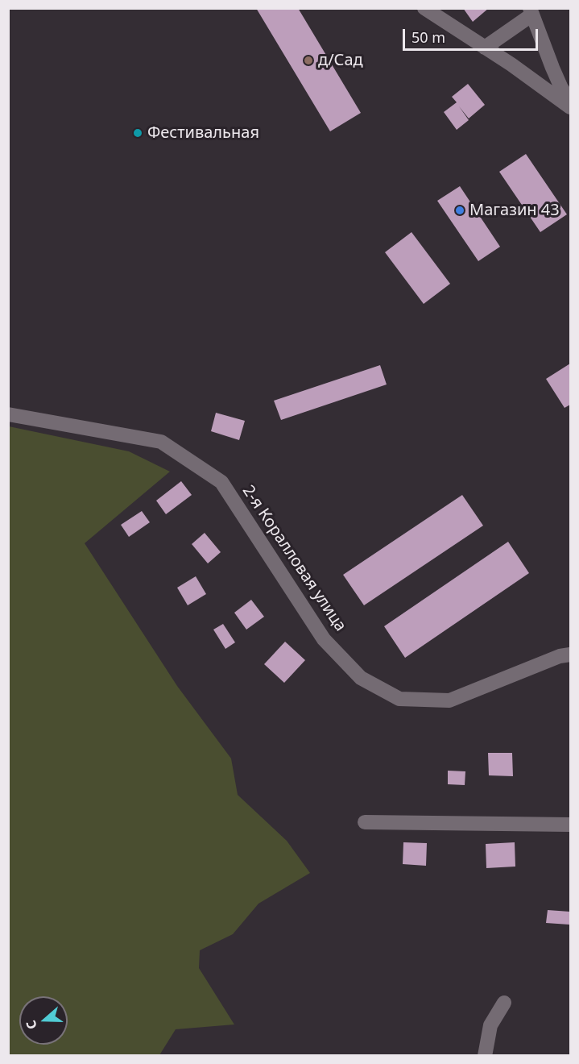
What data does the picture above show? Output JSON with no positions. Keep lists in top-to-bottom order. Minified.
{"streets":{"street":["2-я Коралловая улица"]},"places":["д/Сад","Фестивальная","Магазин 43"],"scale_bar":"50 m","north":"left"}
